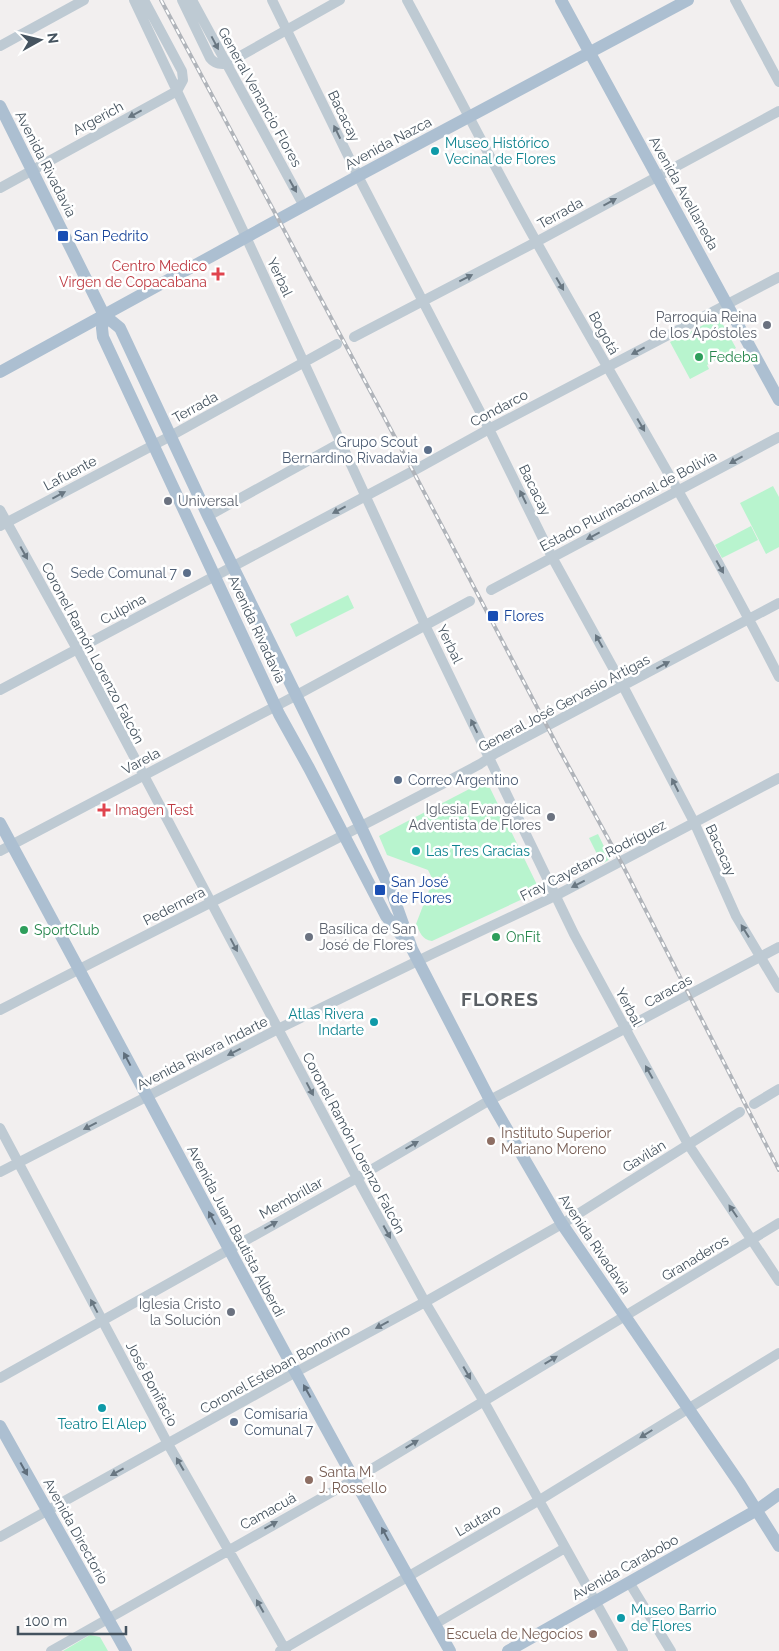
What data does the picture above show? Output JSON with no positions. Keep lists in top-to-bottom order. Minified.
{"streets":{"main road":["Avenida Nazca","Avenida Rivadavia","Avenida Avellaneda","Avenida Juan Bautista Alberdi","Avenida Directorio","Avenida Carabobo"],"street":["General Venancio Flores","Bacacay","Argerich","Terrada","Yerbal","Bogotá","Condarco","Lafuente","Estado Plurinacional de Bolivia","Culpina","Coronel Ramón Lorenzo Falcón","General José Gervasio Artigas","Varela","Fray Cayetano Rodríguez","Pedernera","Caracas","Avenida Rivera Indarte","Gavilán","Membrillar","Granaderos","Coronel Esteban Bonorino","José Bonifacio","Camacuá","Lautaro"]},"crossings":[["General Venancio Flores","Avenida Nazca"],["Bacacay","Avenida Nazca"],["Bacacay","Terrada"],["Bacacay","Condarco"],["Bacacay","Estado Plurinacional de Bolivia"],["Bacacay","General José Gervasio Artigas"],["Bacacay","Fray Cayetano Rodríguez"],["Bacacay","Caracas"],["Argerich","Avenida Rivadavia"],["Argerich","Yerbal"],["Avenida Nazca","Avenida Rivadavia"],["Avenida Nazca","Avenida Avellaneda"],["Avenida Nazca","Yerbal"],["Avenida Nazca","Bogotá"],["Avenida Rivadavia","Terrada"],["Avenida Rivadavia","Condarco"],["Avenida Rivadavia","Lafuente"],["Avenida Rivadavia","Culpina"],["Avenida Rivadavia","General José Gervasio Artigas"],["Avenida Rivadavia","Varela"],["Avenida Rivadavia","Fray Cayetano Rodríguez"],["Avenida Rivadavia","Pedernera"],["Avenida Rivadavia","Caracas"],["Avenida Rivadavia","Avenida Rivera Indarte"],["Avenida Rivadavia","Gavilán"],["Avenida Rivadavia","Membrillar"],["Avenida Rivadavia","Granaderos"],["Avenida Rivadavia","Coronel Esteban Bonorino"],["Avenida Rivadavia","Camacuá"],["Avenida Rivadavia","Lautaro"],["Avenida Rivadavia","Avenida Carabobo"],["Avenida Avellaneda","Terrada"],["Avenida Avellaneda","Condarco"],["Terrada","Yerbal"],["Terrada","Bogotá"],["Terrada","Lafuente"],["Yerbal","Condarco"],["Yerbal","General José Gervasio Artigas"],["Yerbal","Fray Cayetano Rodríguez"],["Yerbal","Caracas"],["Yerbal","Gavilán"],["Yerbal","Granaderos"],["Bogotá","Condarco"],["Bogotá","Estado Plurinacional de Bolivia"],["Bogotá","General José Gervasio Artigas"],["Condarco","Culpina"],["Lafuente","Coronel Ramón Lorenzo Falcón"],["Culpina","Coronel Ramón Lorenzo Falcón"],["Coronel Ramón Lorenzo Falcón","Varela"],["Coronel Ramón Lorenzo Falcón","Pedernera"],["Coronel Ramón Lorenzo Falcón","Avenida Rivera Indarte"],["Coronel Ramón Lorenzo Falcón","Membrillar"],["Coronel Ramón Lorenzo Falcón","Coronel Esteban Bonorino"],["Coronel Ramón Lorenzo Falcón","Camacuá"],["Coronel Ramón Lorenzo Falcón","Lautaro"],["Coronel Ramón Lorenzo Falcón","Avenida Carabobo"],["General José Gervasio Artigas","Pedernera"],["Varela","Avenida Juan Bautista Alberdi"],["Fray Cayetano Rodríguez","Avenida Rivera Indarte"],["Pedernera","Avenida Juan Bautista Alberdi"],["Caracas","Membrillar"],["Avenida Rivera Indarte","Avenida Juan Bautista Alberdi"],["Avenida Rivera Indarte","José Bonifacio"],["Gavilán","Coronel Esteban Bonorino"],["Membrillar","Avenida Juan Bautista Alberdi"],["Membrillar","José Bonifacio"],["Avenida Juan Bautista Alberdi","Coronel Esteban Bonorino"],["Avenida Juan Bautista Alberdi","Camacuá"],["Avenida Juan Bautista Alberdi","Lautaro"],["Granaderos","Camacuá"],["Coronel Esteban Bonorino","José Bonifacio"],["Coronel Esteban Bonorino","Avenida Directorio"],["José Bonifacio","Camacuá"],["José Bonifacio","Lautaro"],["Camacuá","Avenida Directorio"]],"one_way":["Bacacay","Argerich","Terrada","Bogotá","Lafuente","Estado Plurinacional de Bolivia","Coronel Ramón Lorenzo Falcón","Fray Cayetano Rodríguez","Avenida Rivera Indarte","Membrillar","Avenida Juan Bautista Alberdi","Coronel Esteban Bonorino","José Bonifacio","Camacuá","Avenida Directorio"],"districts":["FLORES"],"places":{"other":["Museo Histórico Vecinal de Flores","Parroquia Reina de los Apóstoles","Fedeba","Grupo Scout Bernardino Rivadavia","Universal","Sede Comunal 7","Correo Argentino","Iglesia Evangélica Adventista de Flores","Las Tres Gracias","SportClub","Basílica de San José de Flores","OnFit","Atlas Rivera Indarte","Instituto Superior Mariano Moreno","Iglesia Cristo la Solución","Teatro El Alep","Comisaría Comunal 7","Santa M. J. Rossello","Museo Barrio de Flores","Escuela de Negocios"],"transit":["San Pedrito","Flores","San José de Flores"],"health":["Centro Medico Virgen de Copacabana","Imagen Test"]},"scale_bar":"100 m","north":"right"}
